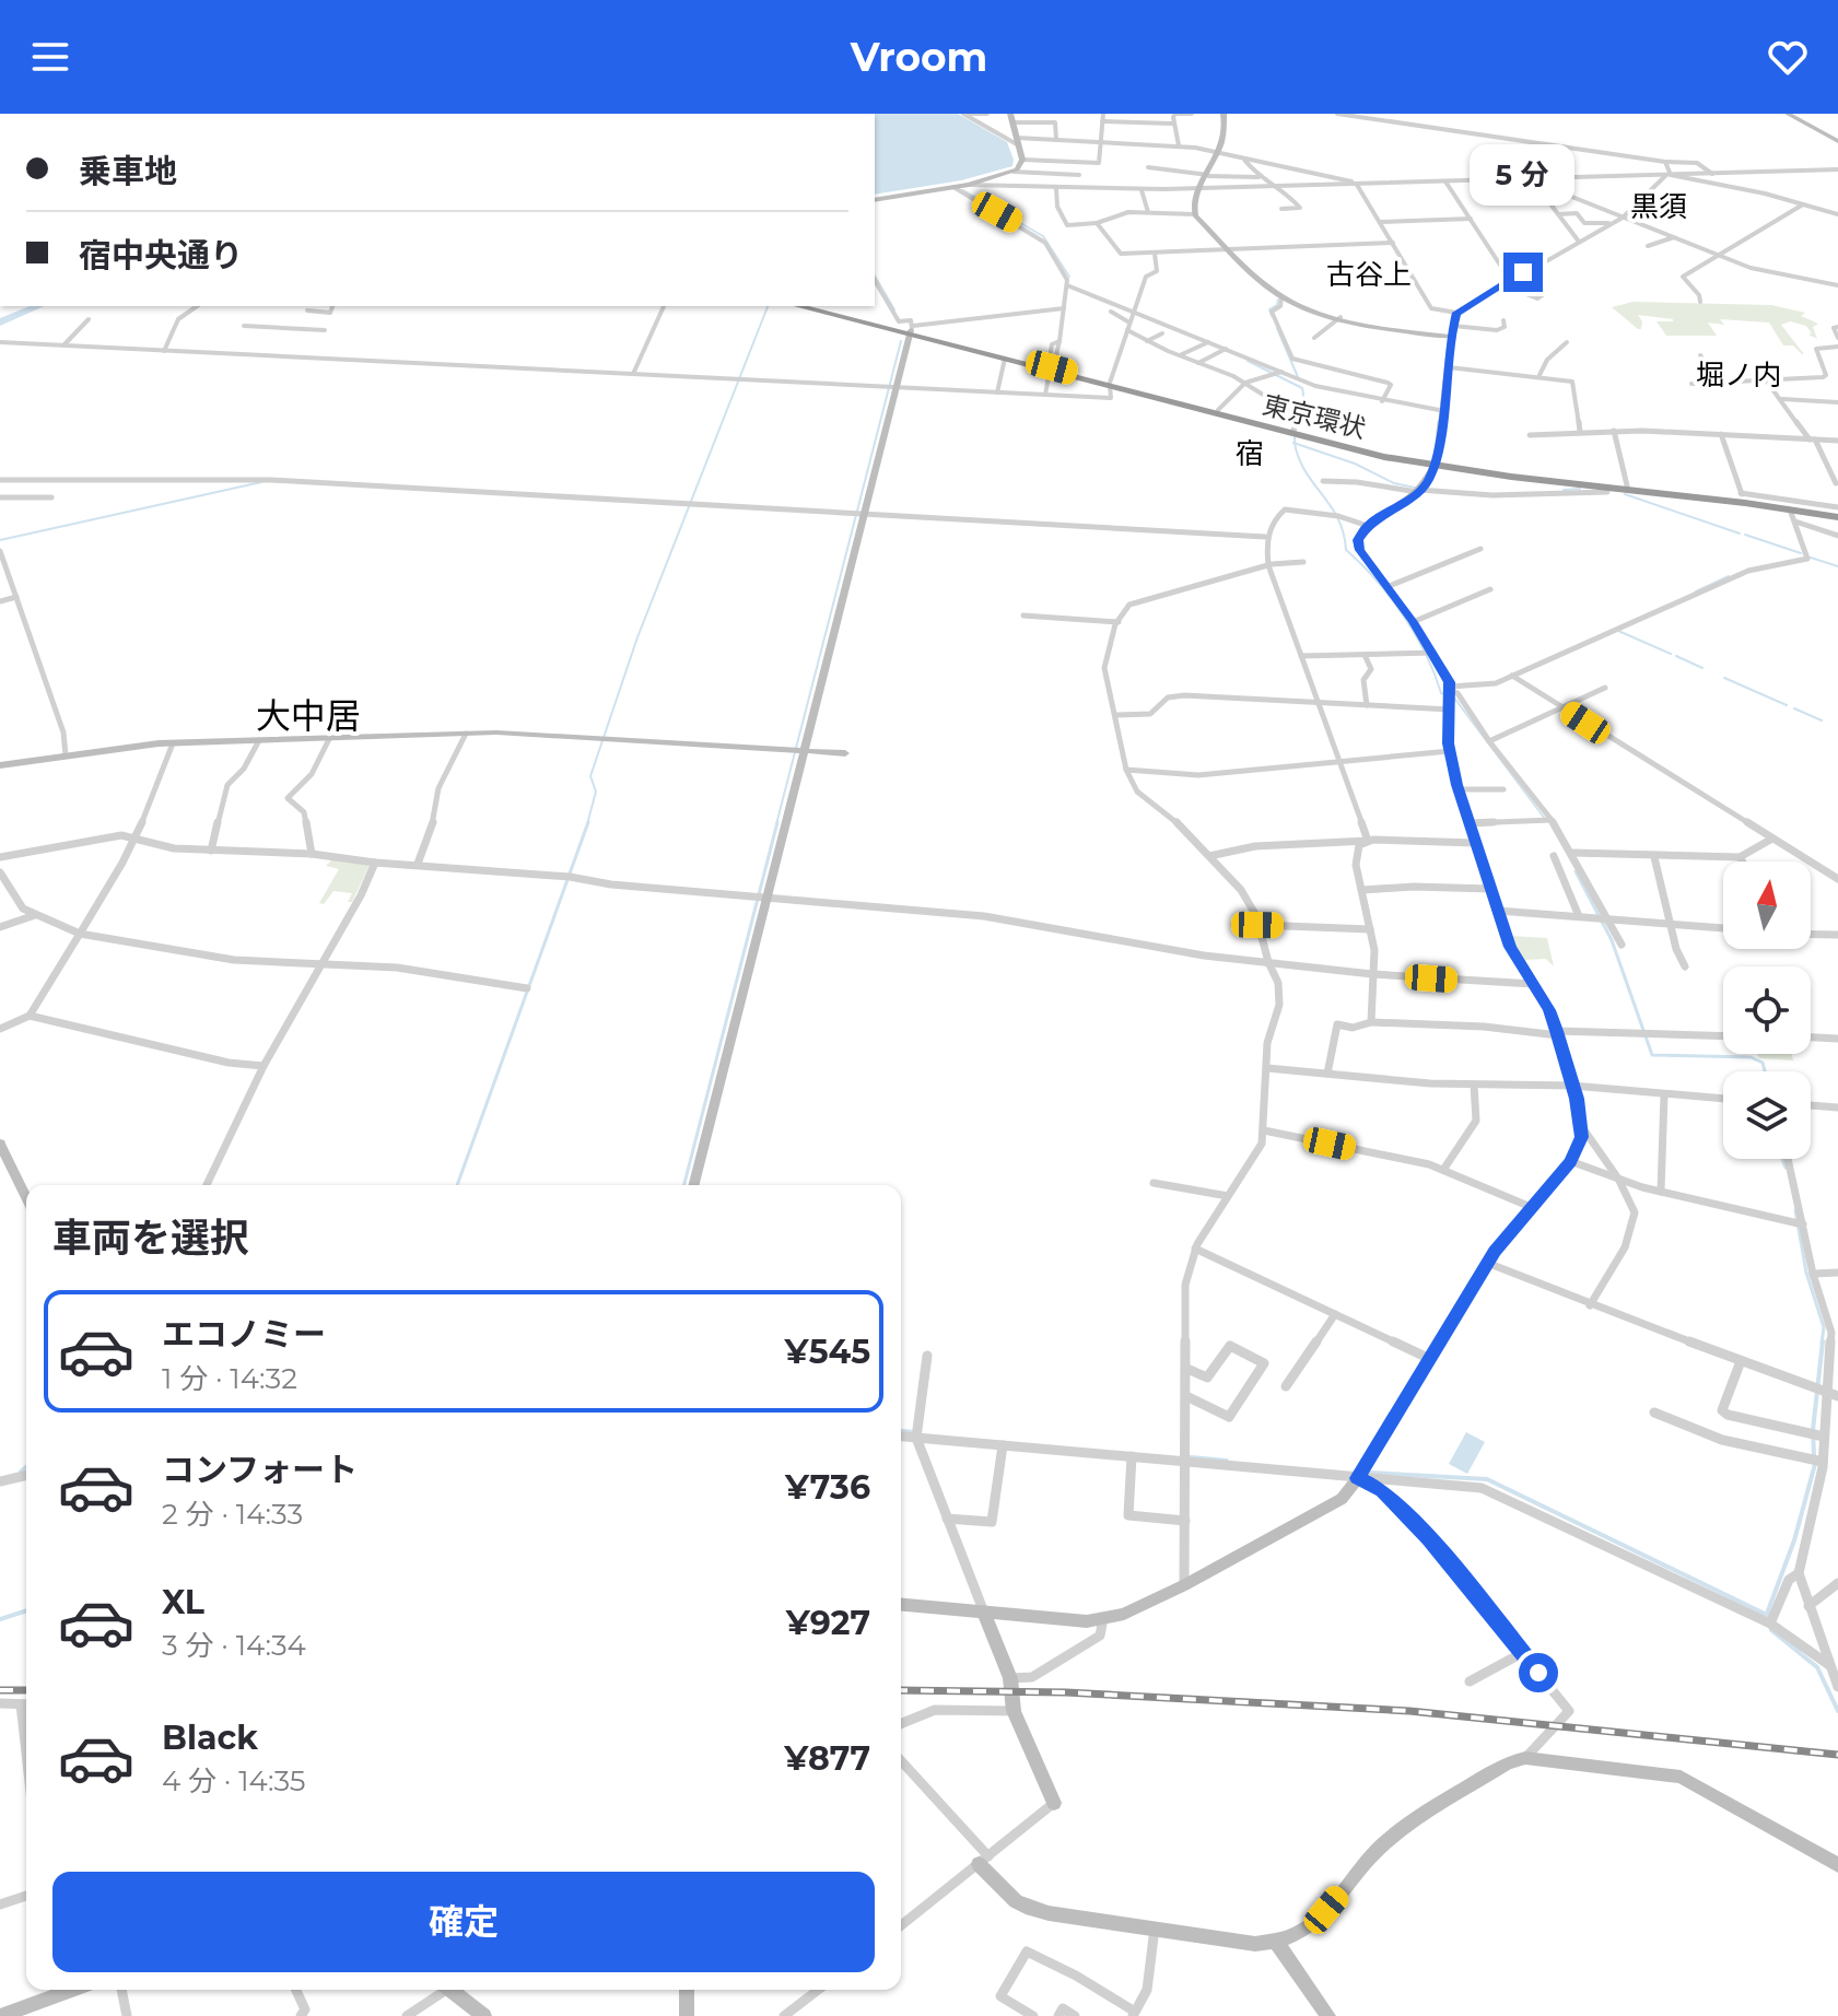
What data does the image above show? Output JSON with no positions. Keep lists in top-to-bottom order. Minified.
{"streets":{"highway":["東京環状"]},"districts":["黒須","古谷上","堀ノ内","宿","大中居"],"north":"top","page":{"header":"Vroom","banner":["乗車地","宿中央通り"],"bubble":"5 分","heading":"車両を選択","list":[{"name":"エコノミー","note":"1 分 · 14:32","value":"¥545"},{"name":"コンフォート","note":"2 分 · 14:33","value":"¥736"},{"name":"XL","note":"3 分 · 14:34","value":"¥927"},{"name":"Black","note":"4 分 · 14:35","value":"¥877"}],"buttons":"確定"}}
